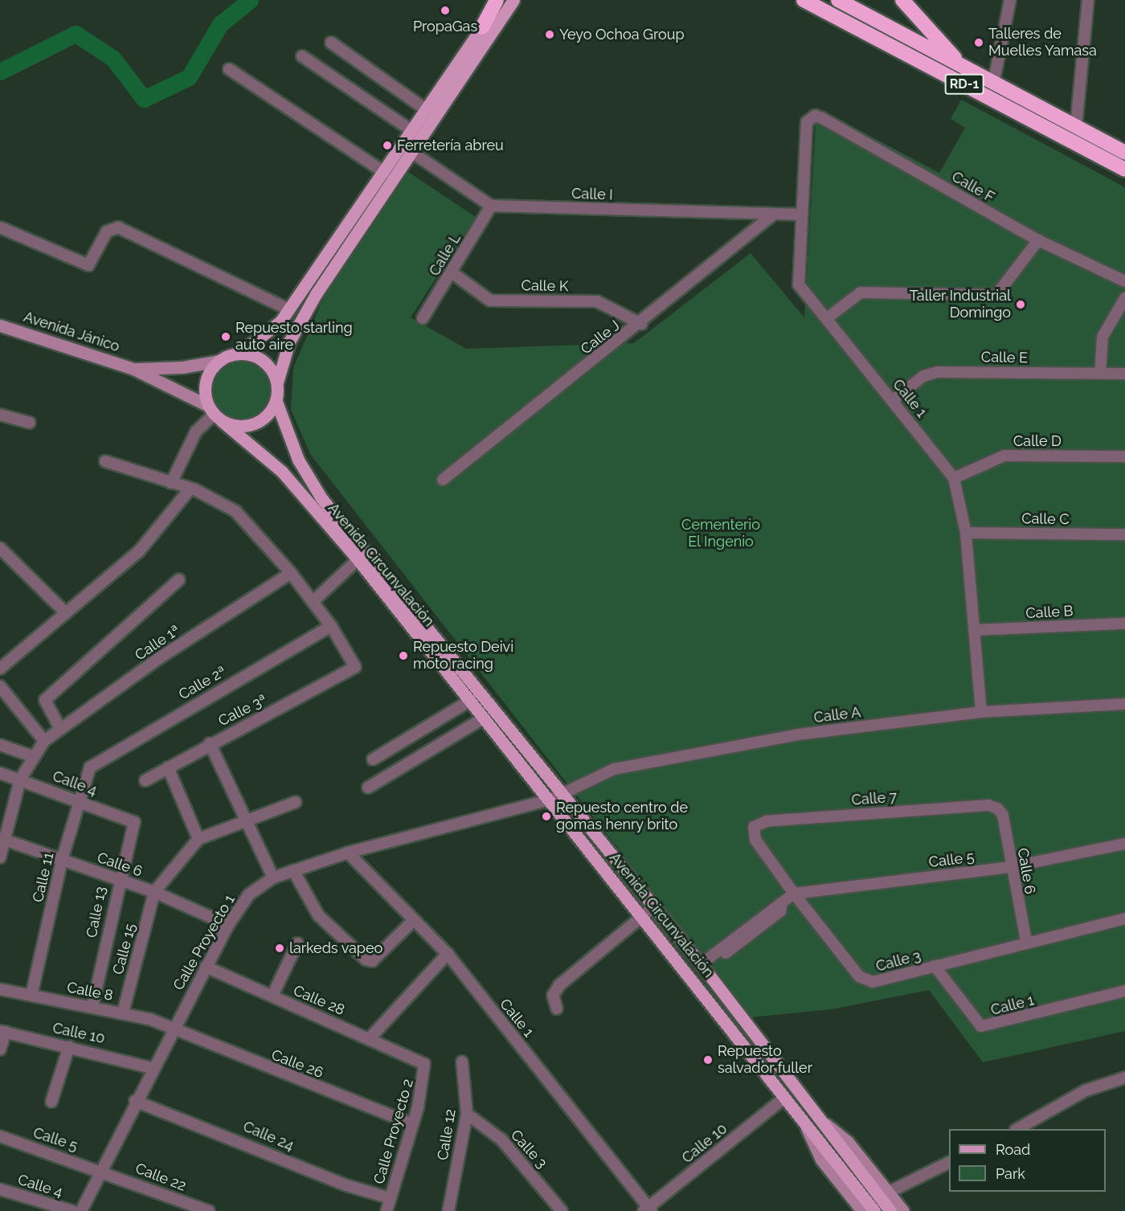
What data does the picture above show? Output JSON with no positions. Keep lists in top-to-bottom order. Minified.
{"streets":{"highway":["RD-1"],"main road":["Avenida Jánico","Avenida Circunvalación"],"street":["Calle F","Calle I","Calle L","Calle K","Calle J","Calle E","Calle 1","Calle D","Calle C","Calle B","Calle 1ª","Calle 2ª","Calle 3ª","Calle A","Calle 4","Calle 7","Calle 5","Calle 6","Calle 11","Calle 13","Calle Proyecto 1","Calle 15","Calle 3","Calle 8","Calle 28","Calle 10","Calle 26","Calle Proyecto 2","Calle 12","Calle 24","Calle 22"]},"crossings":[["Calle F","Calle 1"],["Calle I","Calle L"],["Calle I","Calle J"],["Calle I","Calle 1"],["Calle L","Calle K"],["Calle K","Calle J"],["Avenida Jánico","Avenida Circunvalación"],["Calle E","Calle 1"],["Calle 1","Calle D"],["Calle 1","Calle C"],["Calle 1","Calle B"],["Calle 1","Calle A"],["Calle 1","Calle Proyecto 1"],["Calle 1","Calle 3"],["Calle 1","Calle 10"],["Avenida Circunvalación","Calle A"],["Avenida Circunvalación","Calle 5"],["Avenida Circunvalación","Calle Proyecto 1"],["Avenida Circunvalación","Calle 10"],["Calle 1ª","Calle 4"],["Calle 1ª","Calle 6"],["Calle 2ª","Calle 3ª"],["Calle 2ª","Calle 11"],["Calle A","Calle Proyecto 1"],["Calle 4","Calle 11"],["Calle 4","Calle 13"],["Calle 7","Calle 6"],["Calle 7","Calle 3"],["Calle 5","Calle 6"],["Calle 5","Calle Proyecto 1"],["Calle 5","Calle 3"],["Calle 5","Calle 22"],["Calle 6","Calle 11"],["Calle 6","Calle 13"],["Calle 6","Calle Proyecto 1"],["Calle 6","Calle 15"],["Calle 6","Calle 3"],["Calle 11","Calle 8"],["Calle 13","Calle 8"],["Calle Proyecto 1","Calle 8"],["Calle Proyecto 1","Calle 28"],["Calle Proyecto 1","Calle 10"],["Calle Proyecto 1","Calle 26"],["Calle Proyecto 1","Calle 24"],["Calle Proyecto 1","Calle 22"],["Calle 15","Calle 8"],["Calle 3","Calle 12"],["Calle 8","Calle 26"],["Calle 28","Calle Proyecto 2"],["Calle 26","Calle Proyecto 2"],["Calle Proyecto 2","Calle 24"]],"parks":["Cementerio El Ingenio"],"places":["PropaGas","Yeyo Ochoa Group","Talleres de Muelles Yamasa","Ferretería abreu","Taller Industrial Domingo","Repuesto starling auto aire","Repuesto Deivi moto racing","Repuesto centro de gomas henry brito","larkeds vapeo","Repuesto salvador fuller"],"legend":["Road","Park"]}
